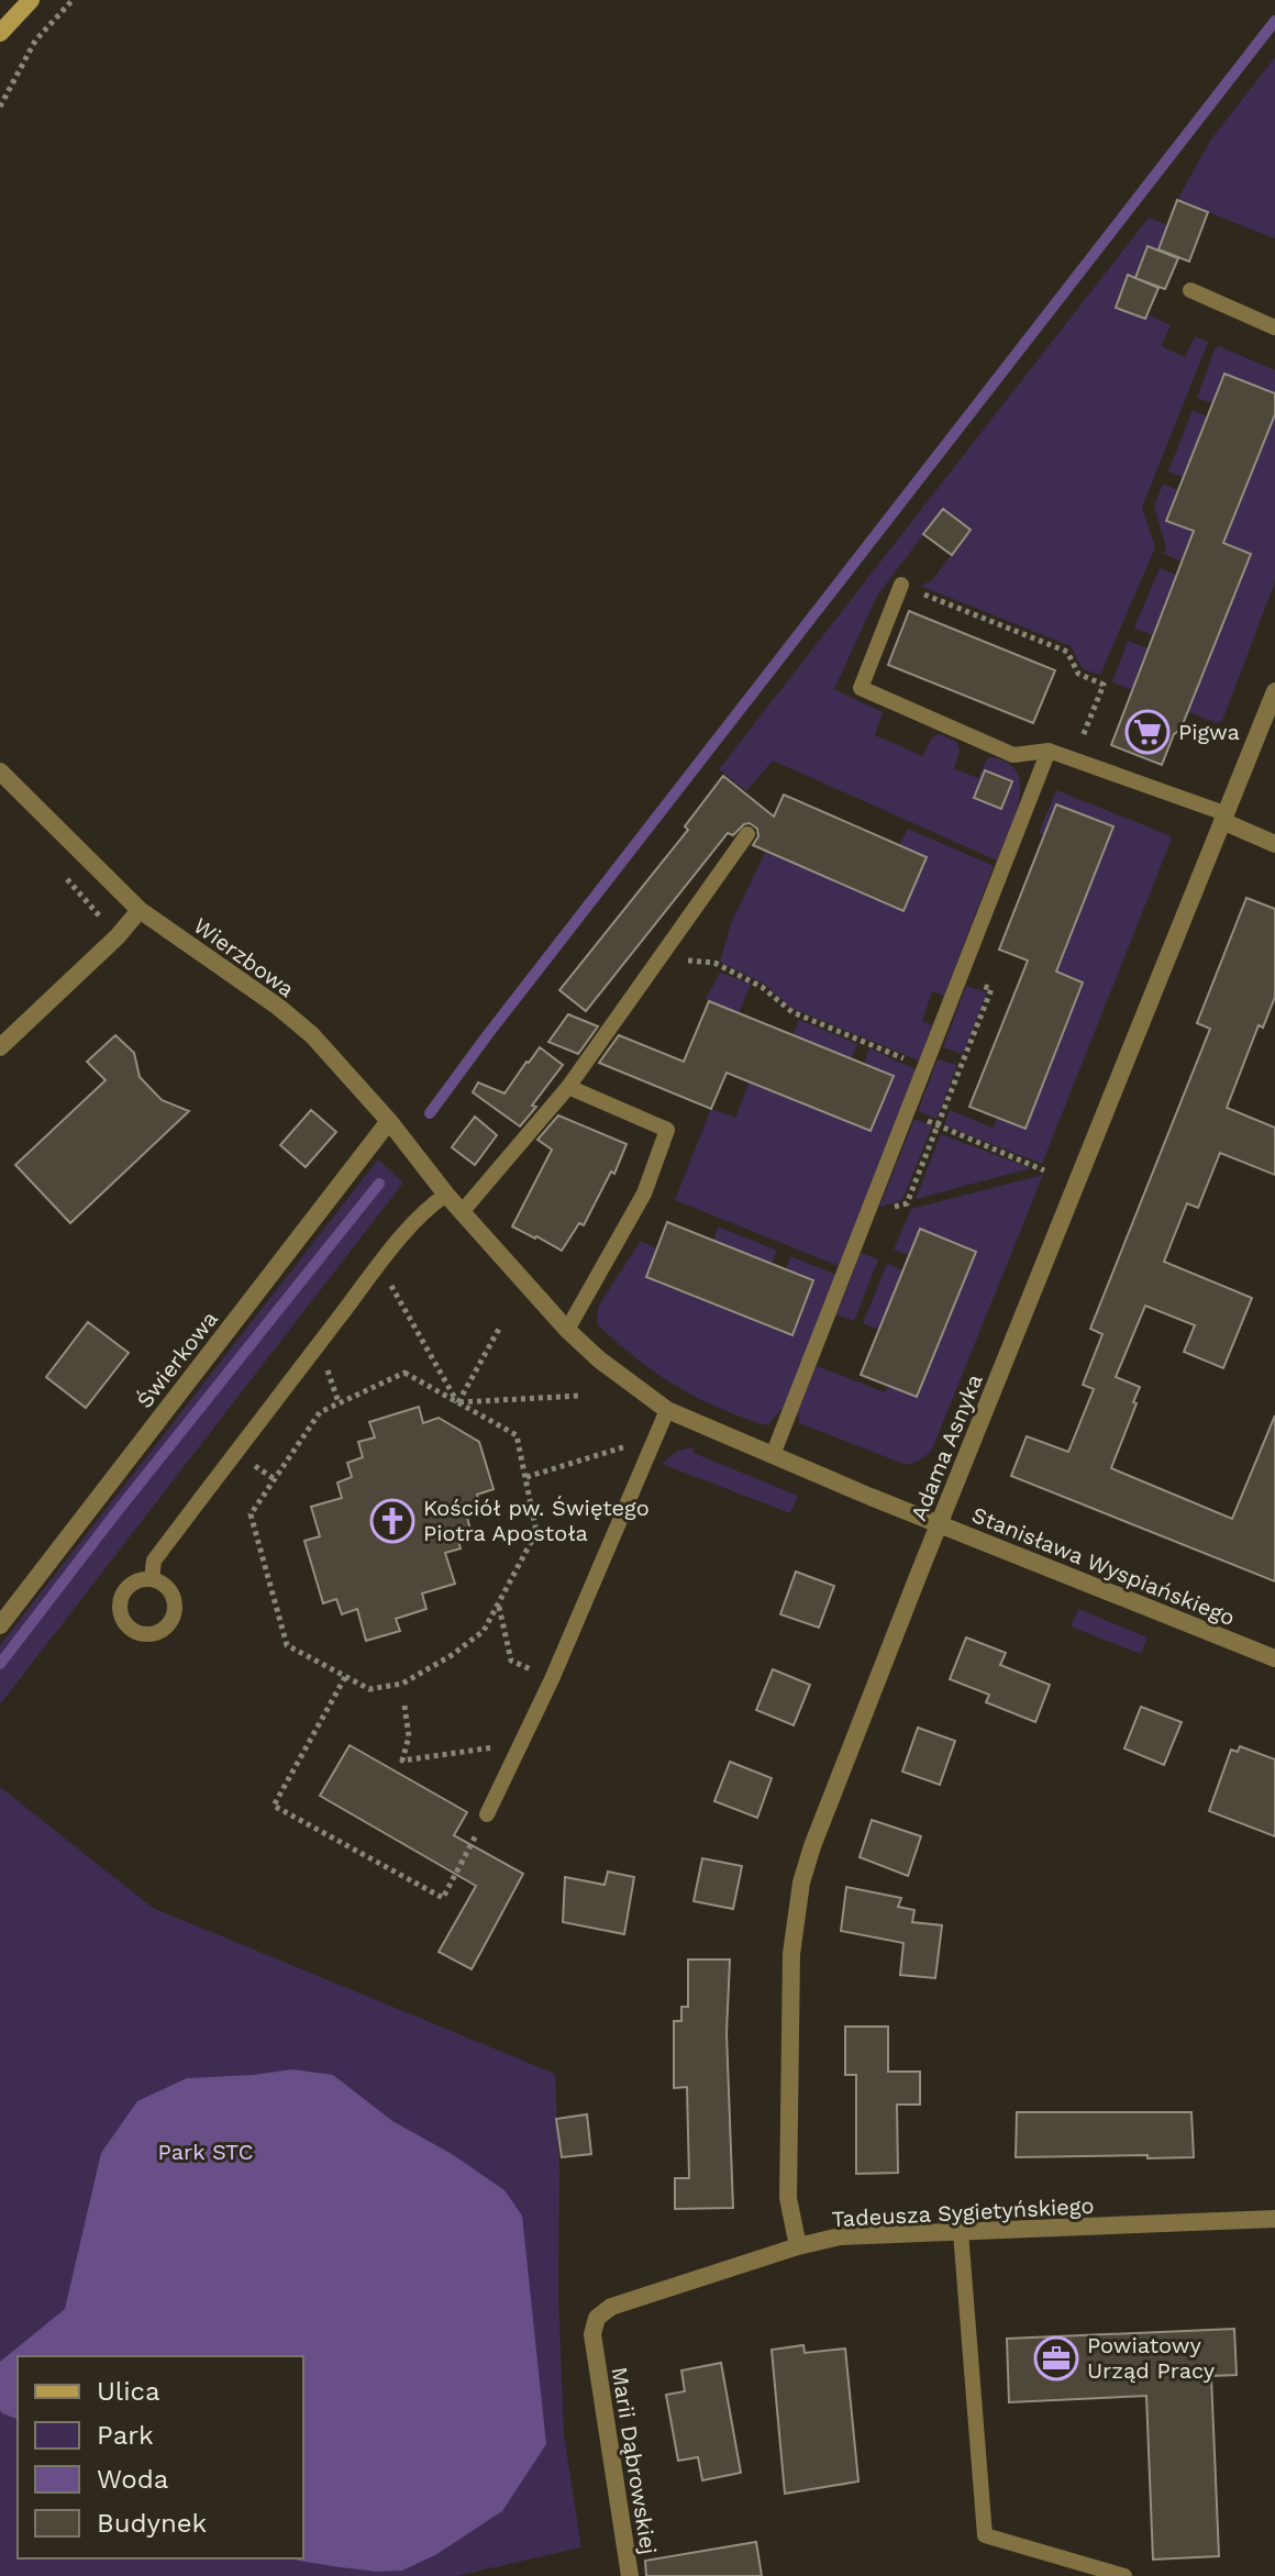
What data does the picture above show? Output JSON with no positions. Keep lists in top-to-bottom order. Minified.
{"streets":{"street":["Wierzbowa","Świerkowa","Adama Asnyka","Stanisława Wyspiańskiego","Tadeusza Sygietyńskiego","Marii Dąbrowskiej"]},"crossings":[["Wierzbowa","Świerkowa"],["Wierzbowa","Stanisława Wyspiańskiego"],["Adama Asnyka","Stanisława Wyspiańskiego"],["Adama Asnyka","Tadeusza Sygietyńskiego"],["Tadeusza Sygietyńskiego","Marii Dąbrowskiej"]],"parks":["Park STC"],"places":{"supermarket":["Pigwa"],"church":["Kościół pw. Świętego Piotra Apostoła"],"office":["Powiatowy Urząd Pracy"]},"legend":["Ulica","Park","Woda","Budynek"]}
